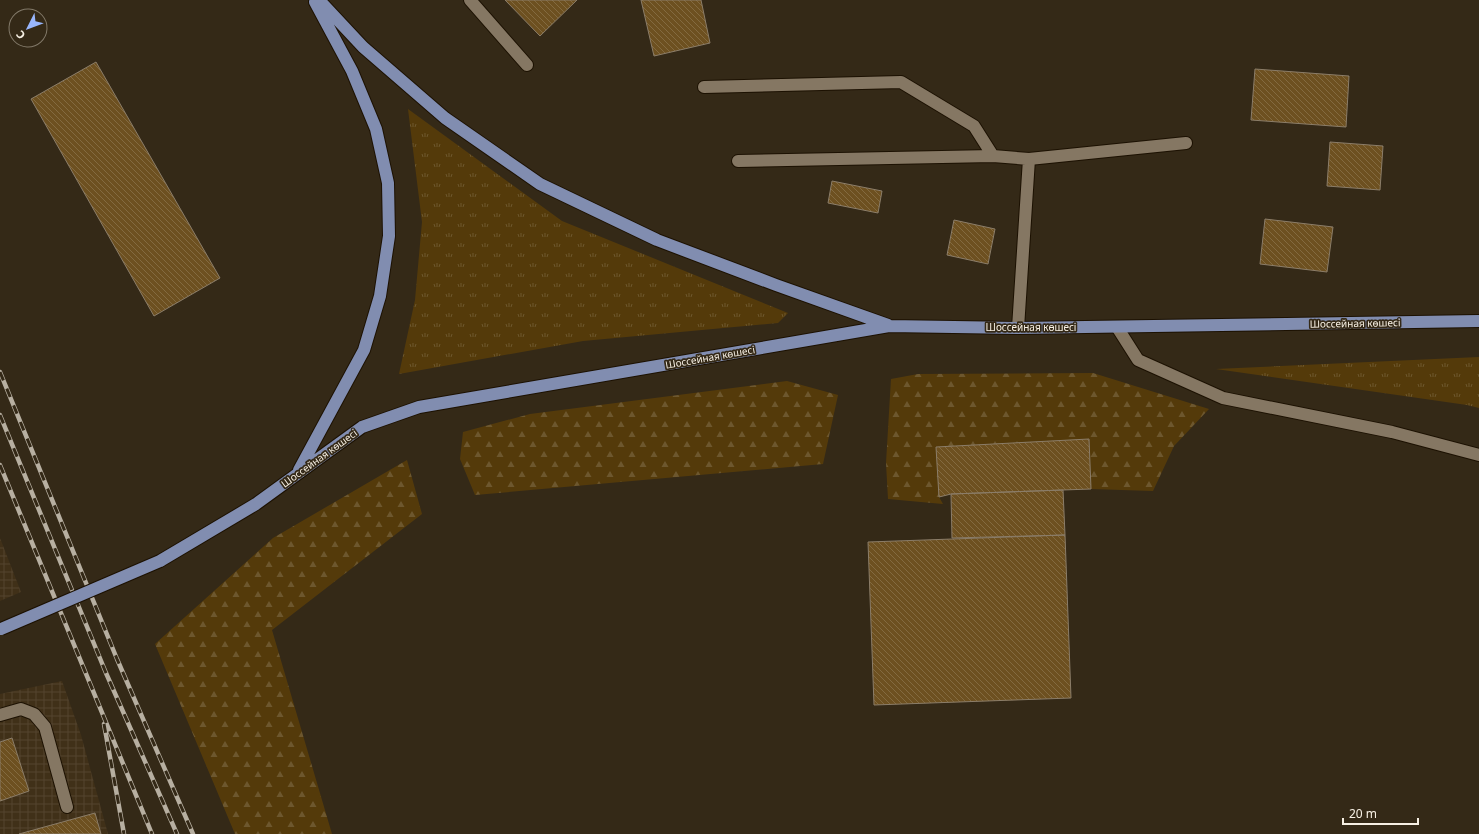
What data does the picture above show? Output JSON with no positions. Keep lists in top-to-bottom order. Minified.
{"streets":{"main road":["Шоссейная көшесі"]},"scale_bar":"20 m","north":"bottom left"}
